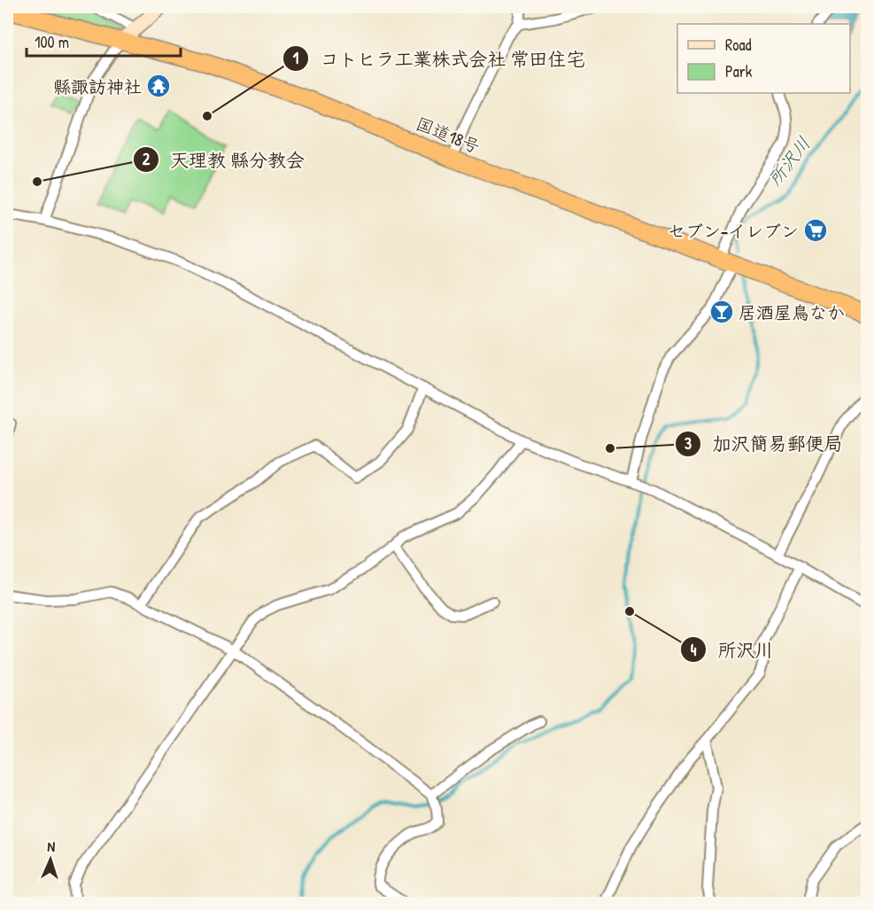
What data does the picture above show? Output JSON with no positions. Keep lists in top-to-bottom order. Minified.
{"streets":{"highway":["国道18号"]},"water":["所沢川"],"places":{"temple":["縣諏訪神社"],"other":["コトヒラ工業株式会社 常田住宅","天理教 縣分教会","加沢簡易郵便局","所沢川"],"supermarket":["セブン-イレブン"],"bar":["居酒屋鳥なか"]},"legend":["Road","Park"],"scale_bar":"100 m","north":"top"}
